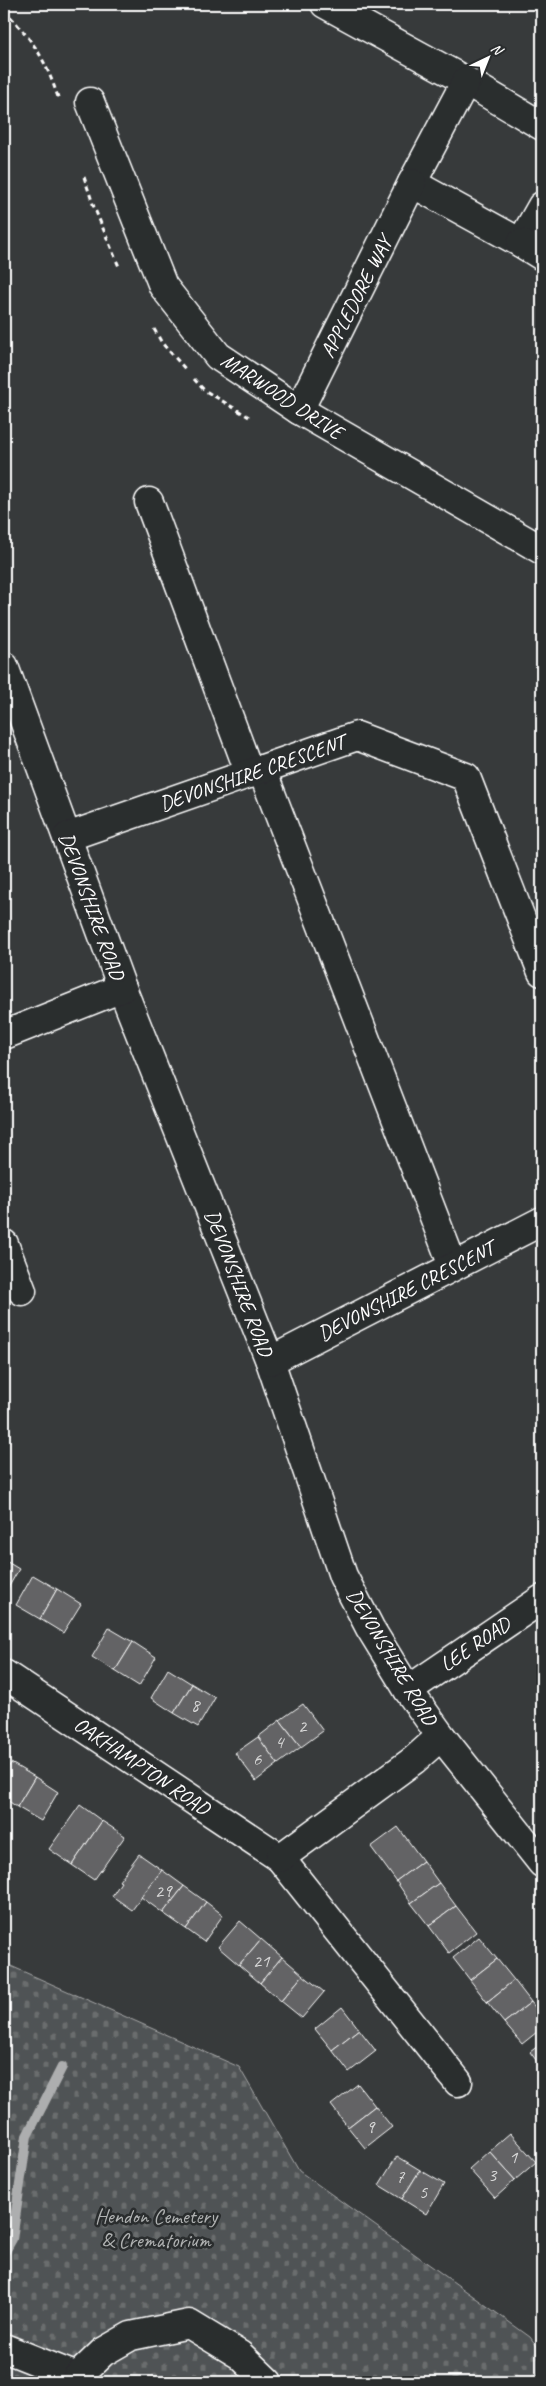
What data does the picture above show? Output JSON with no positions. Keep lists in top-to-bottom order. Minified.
{"streets":{"street":["APPLEDORE WAY","MARWOOD DRIVE","DEVONSHIRE CRESCENT","DEVONSHIRE ROAD","LEE ROAD","OAKHAMPTON ROAD"]},"crossings":[["APPLEDORE WAY","MARWOOD DRIVE"],["DEVONSHIRE CRESCENT","DEVONSHIRE ROAD"],["DEVONSHIRE ROAD","LEE ROAD"]],"parks":["Hendon Cemetery & Crematorium"],"house_numbers":["8","2","4","6","29","21","9","1","3","7","5"],"north":"top right"}
